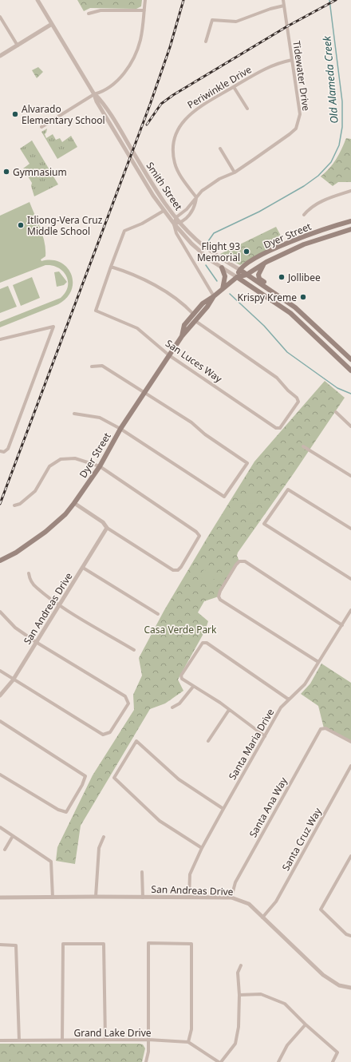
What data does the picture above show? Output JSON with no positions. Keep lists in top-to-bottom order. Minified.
{"streets":{"main road":["Dyer Street"],"street":["Tidewater Drive","Periwinkle Drive","Smith Street","San Luces Way","San Andreas Drive","Santa Maria Drive","Santa Ana Way","Santa Cruz Way","Grand Lake Drive"]},"crossings":[["Tidewater Drive","Periwinkle Drive"],["Tidewater Drive","Smith Street"],["Smith Street","Dyer Street"],["Dyer Street","San Luces Way"],["San Andreas Drive","Santa Maria Drive"],["San Andreas Drive","Santa Ana Way"],["San Andreas Drive","Santa Cruz Way"]],"water":["Old Alameda Creek"],"parks":["Casa Verde Park"],"places":["Alvarado Elementary School","Gymnasium","Itliong-Vera Cruz Middle School","Flight 93 Memorial","Jollibee","Krispy Kreme"]}
